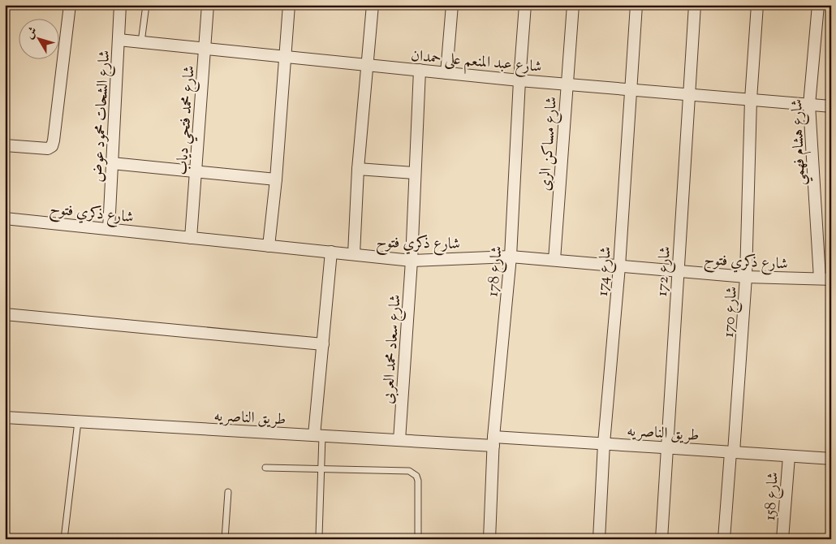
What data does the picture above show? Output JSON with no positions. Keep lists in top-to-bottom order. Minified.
{"streets":{"street":["شارع عبد المنعم على حمدان","شارع الشحات محمود عوض","شارع محمد فتحي دياب","شارع هشام فهمي","شارع مساكن الرى","شارع ذكري فتوح","شارع 178","شارع 174","شارع 172","شارع 170","شارع سعاد محمد العربى","طريق الناصريه","شارع 158"]},"crossings":[["شارع عبد المنعم على حمدان","شارع الشحات محمود عوض"],["شارع عبد المنعم على حمدان","شارع محمد فتحي دياب"],["شارع عبد المنعم على حمدان","شارع هشام فهمي"],["شارع عبد المنعم على حمدان","شارع مساكن الرى"],["شارع عبد المنعم على حمدان","شارع 178"],["شارع عبد المنعم على حمدان","شارع 174"],["شارع عبد المنعم على حمدان","شارع 172"],["شارع عبد المنعم على حمدان","شارع 170"],["شارع عبد المنعم على حمدان","شارع سعاد محمد العربى"],["شارع الشحات محمود عوض","شارع ذكري فتوح"],["شارع محمد فتحي دياب","شارع ذكري فتوح"],["شارع هشام فهمي","شارع ذكري فتوح"],["شارع مساكن الرى","شارع ذكري فتوح"],["شارع ذكري فتوح","شارع 178"],["شارع ذكري فتوح","شارع 174"],["شارع ذكري فتوح","شارع 172"],["شارع ذكري فتوح","شارع 170"],["شارع ذكري فتوح","شارع سعاد محمد العربى"],["شارع 178","طريق الناصريه"],["شارع 174","طريق الناصريه"],["شارع 172","طريق الناصريه"],["شارع 170","طريق الناصريه"],["شارع سعاد محمد العربى","طريق الناصريه"],["طريق الناصريه","شارع 158"]],"north":"top left"}
